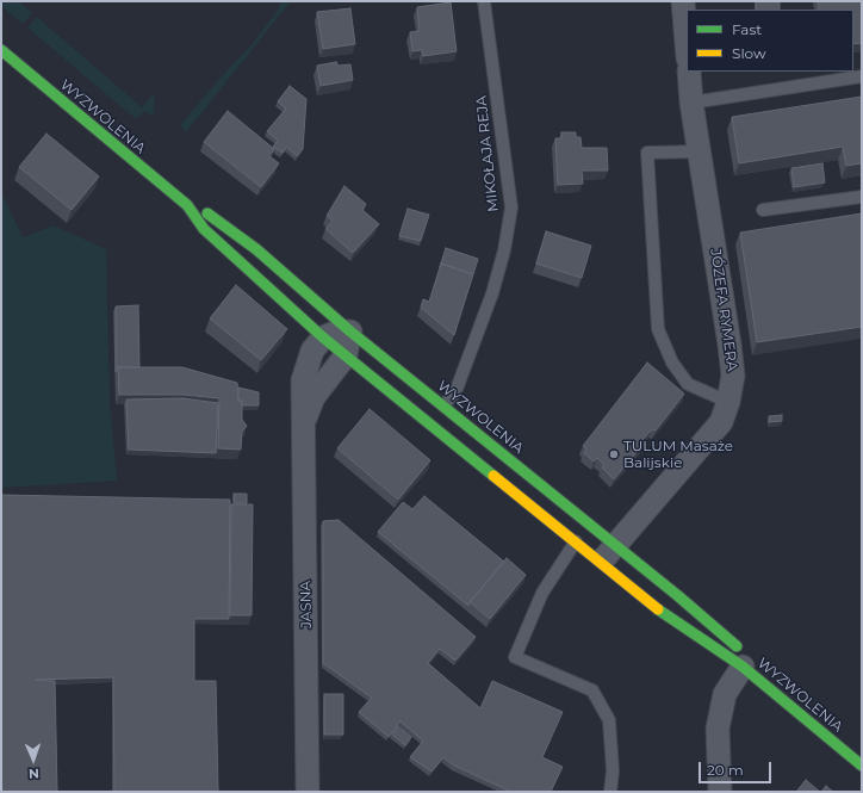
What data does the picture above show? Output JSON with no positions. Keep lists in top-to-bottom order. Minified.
{"streets":{"street":["WYZWOLENIA","JÓZEFA RYMERA","JASNA"],"lane":["MIKOŁAJA REJA"]},"crossings":[["WYZWOLENIA","MIKOŁAJA REJA"],["WYZWOLENIA","JÓZEFA RYMERA"],["WYZWOLENIA","JASNA"]],"places":["TULUM Masaże Balijskie"],"legend":["Fast","Slow"],"scale_bar":"20 m","north":"bottom"}
